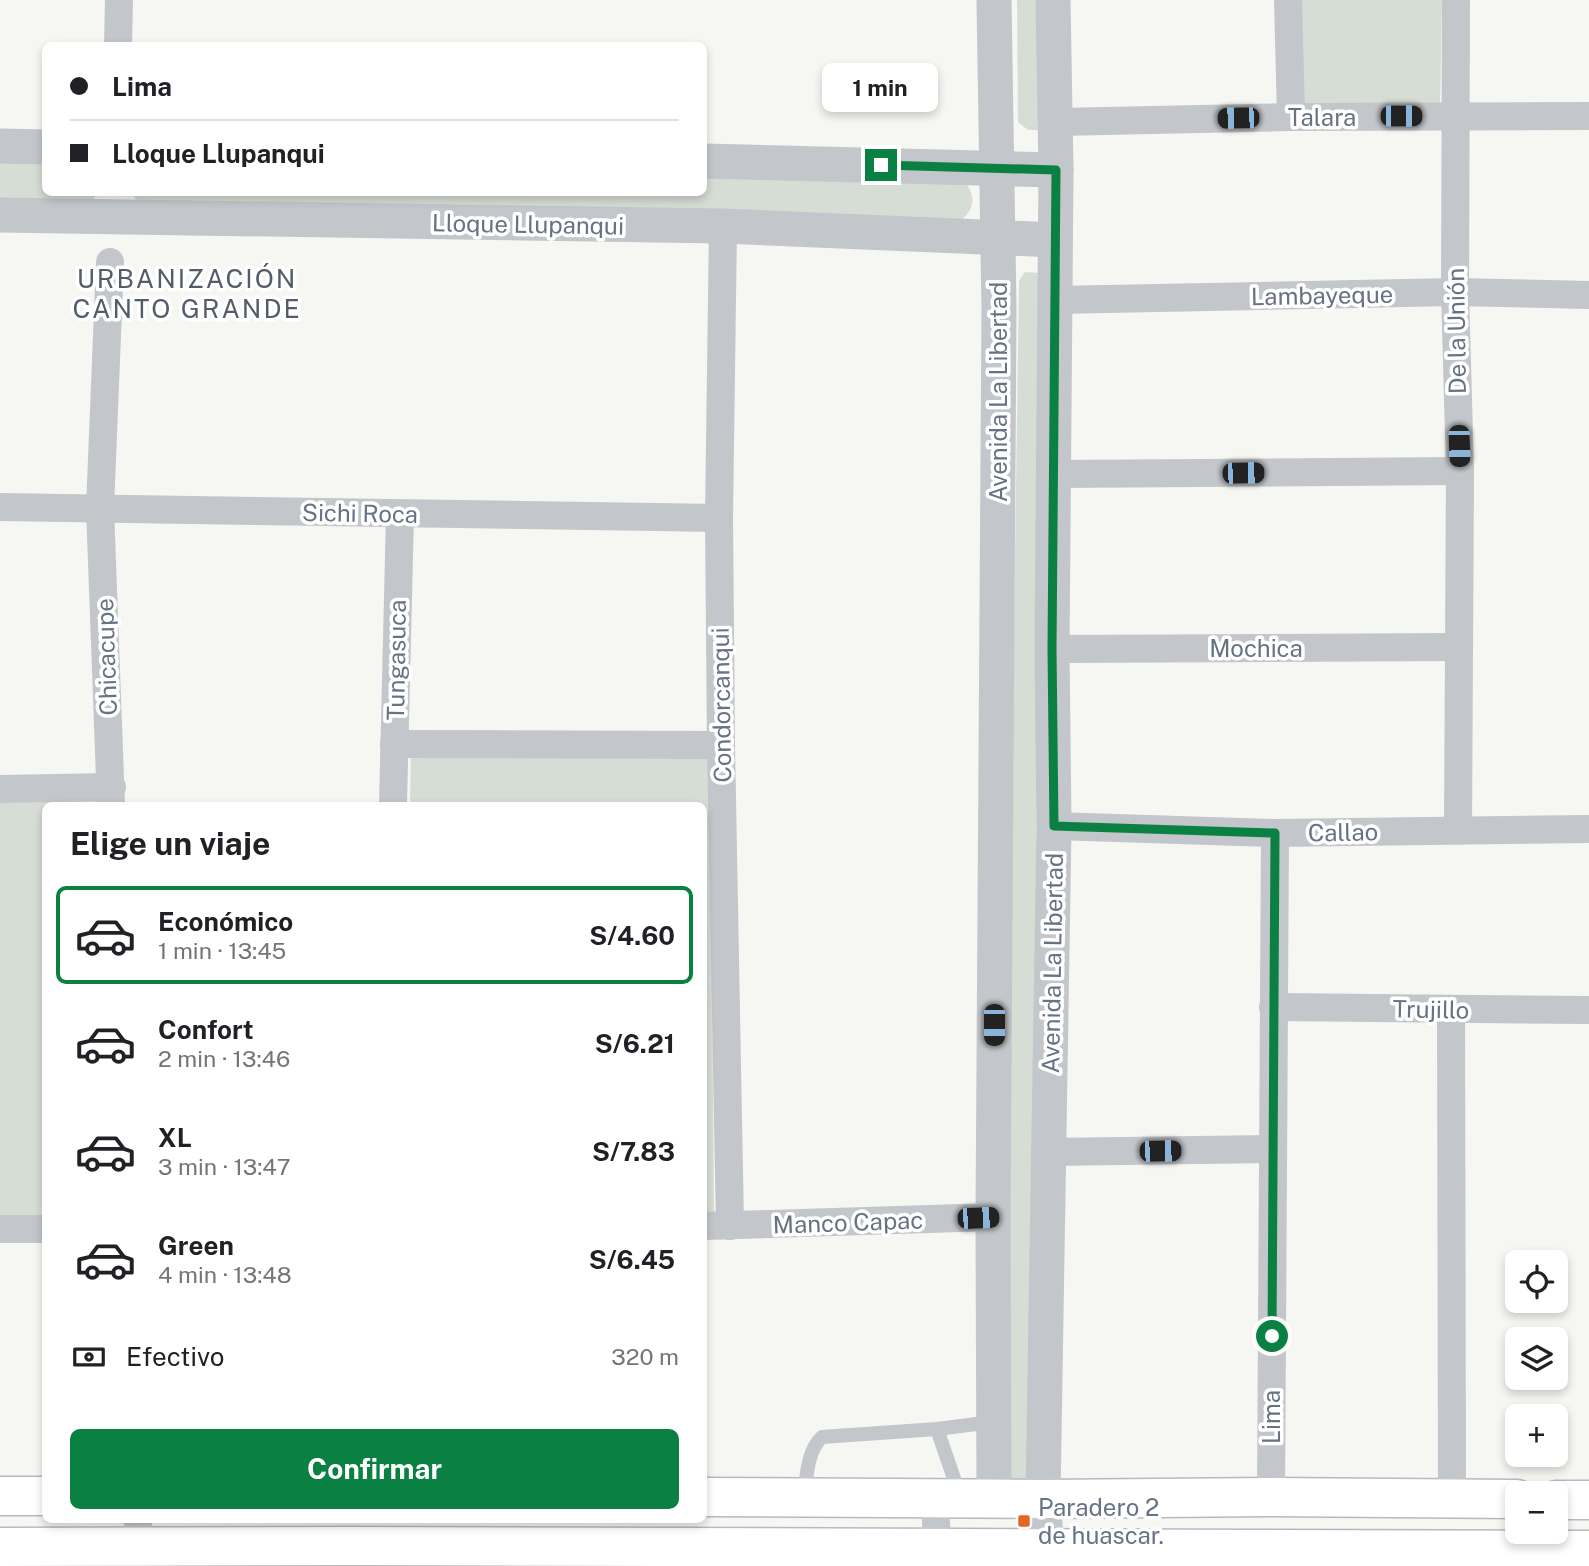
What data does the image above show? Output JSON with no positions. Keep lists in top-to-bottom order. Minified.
{"streets":{"street":["Talara","Lloque Llupanqui","Lambayeque","De la Unión","Avenida La Libertad","Sichi Roca","Mochica","Chicacupe","Tungasuca","Condorcanqui","Callao","Trujillo","Manco Capac","Lima"]},"crossings":[["Talara","De la Unión"],["Talara","Avenida La Libertad"],["Lloque Llupanqui","Avenida La Libertad"],["Lloque Llupanqui","Condorcanqui"],["Lambayeque","De la Unión"],["Lambayeque","Avenida La Libertad"],["De la Unión","Mochica"],["De la Unión","Callao"],["Avenida La Libertad","Mochica"],["Avenida La Libertad","Callao"],["Avenida La Libertad","Manco Capac"],["Sichi Roca","Chicacupe"],["Sichi Roca","Tungasuca"],["Sichi Roca","Condorcanqui"],["Condorcanqui","Manco Capac"],["Callao","Lima"],["Trujillo","Lima"]],"districts":["URBANIZACIÓN CANTO GRANDE"],"places":{"transit":["Paradero 2 de huascar."]},"page":{"banner":["Lima","Lloque Llupanqui"],"bubble":"1 min","heading":"Elige un viaje","list":[{"name":"Económico","note":"1 min · 13:45","value":"S/4.60"},{"name":"Confort","note":"2 min · 13:46","value":"S/6.21"},{"name":"XL","note":"3 min · 13:47","value":"S/7.83"},{"name":"Green","note":"4 min · 13:48","value":"S/6.45"}],"map_buttons":["+","−"],"pay":["Efectivo","320 m"],"buttons":"Confirmar"}}
